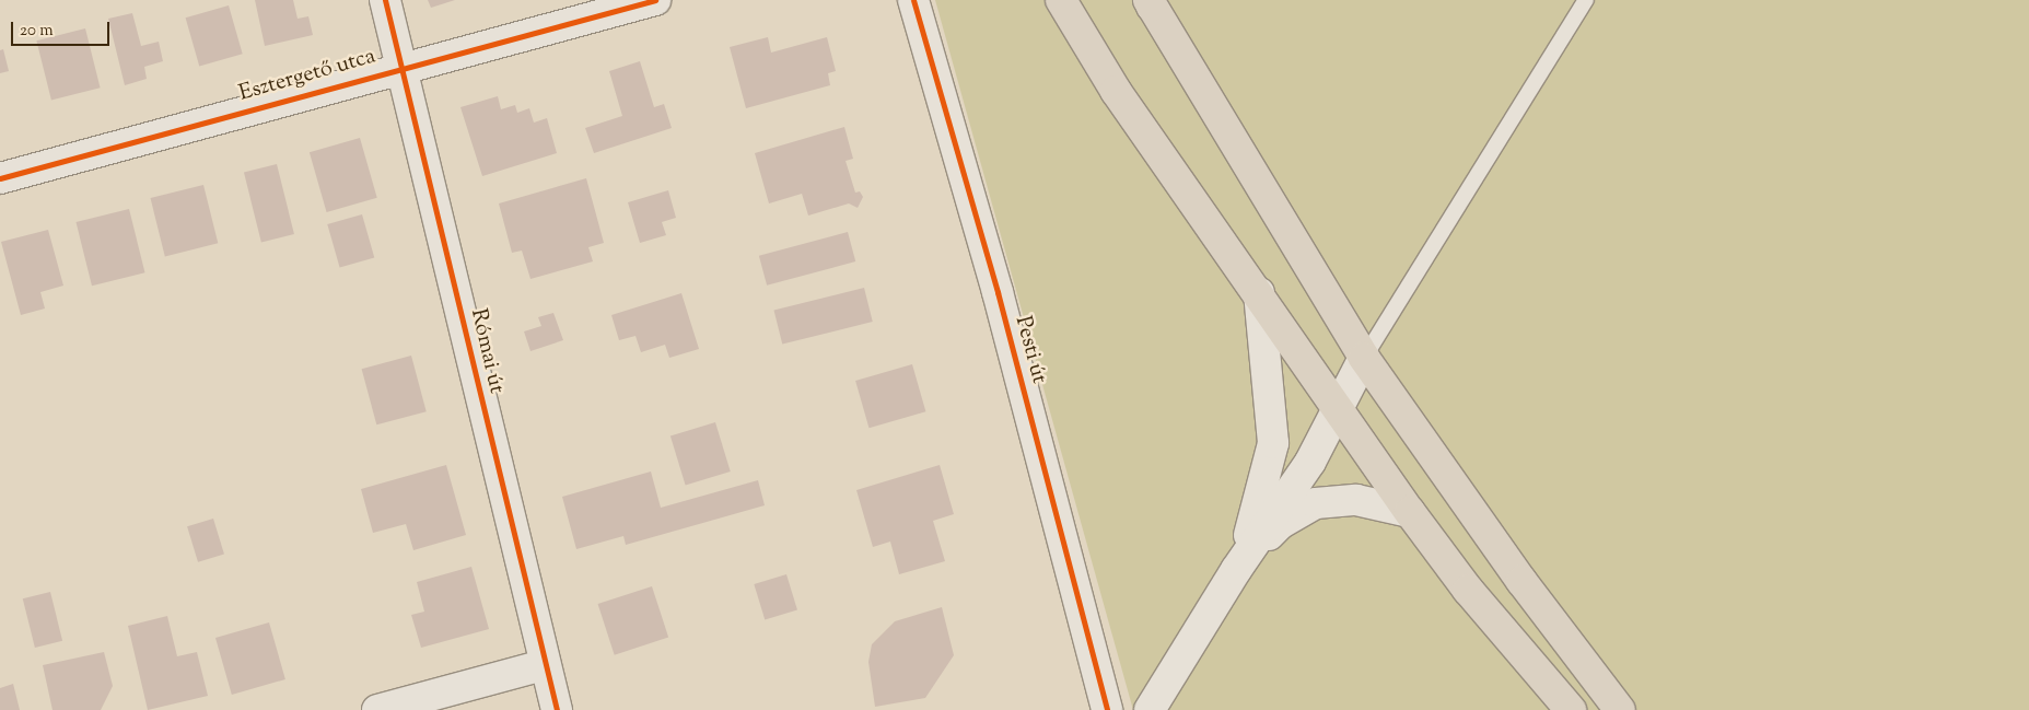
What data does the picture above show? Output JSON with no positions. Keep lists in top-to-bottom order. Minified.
{"streets":{"street":["Esztergető utca","Pesti út","Római út"]},"crossings":[["Esztergető utca","Római út"]],"scale_bar":"20 m"}
